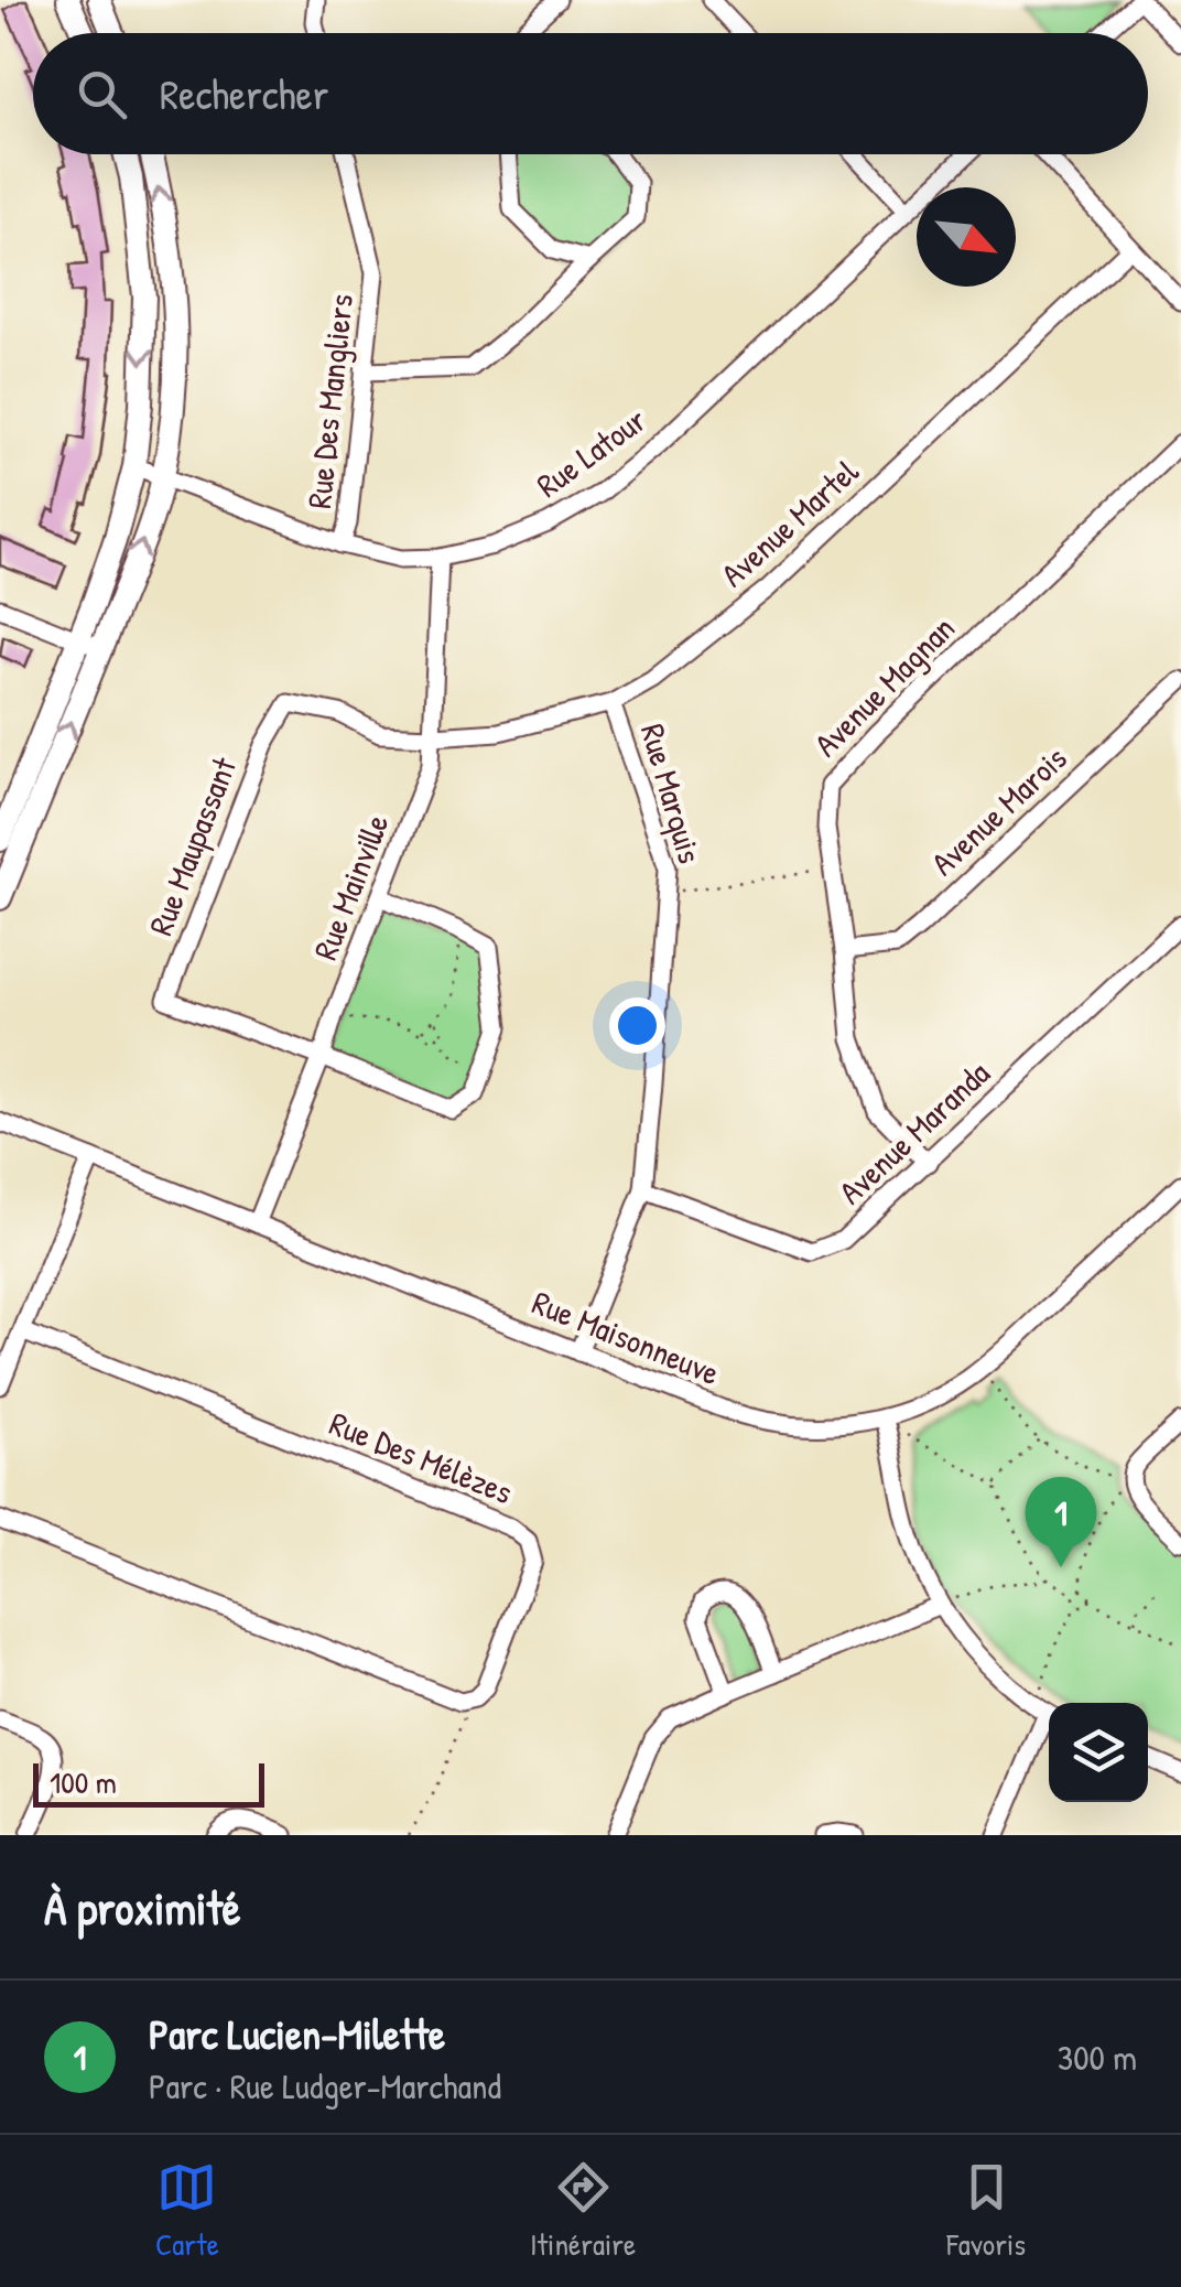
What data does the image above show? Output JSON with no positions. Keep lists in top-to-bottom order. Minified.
{"streets":{"street":["Rue Des Mangliers","Rue Latour","Avenue Martel","Avenue Magnan","Rue Marquis","Avenue Marois","Rue Maupassant","Rue Mainville","Avenue Maranda","Rue Maisonneuve","Rue Des Mélèzes"]},"crossings":[["Rue Des Mangliers","Rue Latour"],["Rue Latour","Rue Mainville"],["Avenue Martel","Rue Marquis"],["Avenue Martel","Rue Maupassant"],["Avenue Martel","Rue Mainville"],["Avenue Magnan","Avenue Marois"],["Avenue Magnan","Avenue Maranda"],["Rue Marquis","Avenue Maranda"],["Rue Marquis","Rue Maisonneuve"],["Rue Maupassant","Rue Mainville"],["Rue Mainville","Rue Maisonneuve"]],"scale_bar":"100 m","north":"bottom right","page":{"search":"Rechercher","pins":"1","scale":"100 m","heading":"À proximité","list":[{"mark":"1","name":"Parc Lucien-Milette","note":"Parc · Rue Ludger-Marchand","value":"300 m"}],"nav":["Carte","Itinéraire","Favoris"]}}
